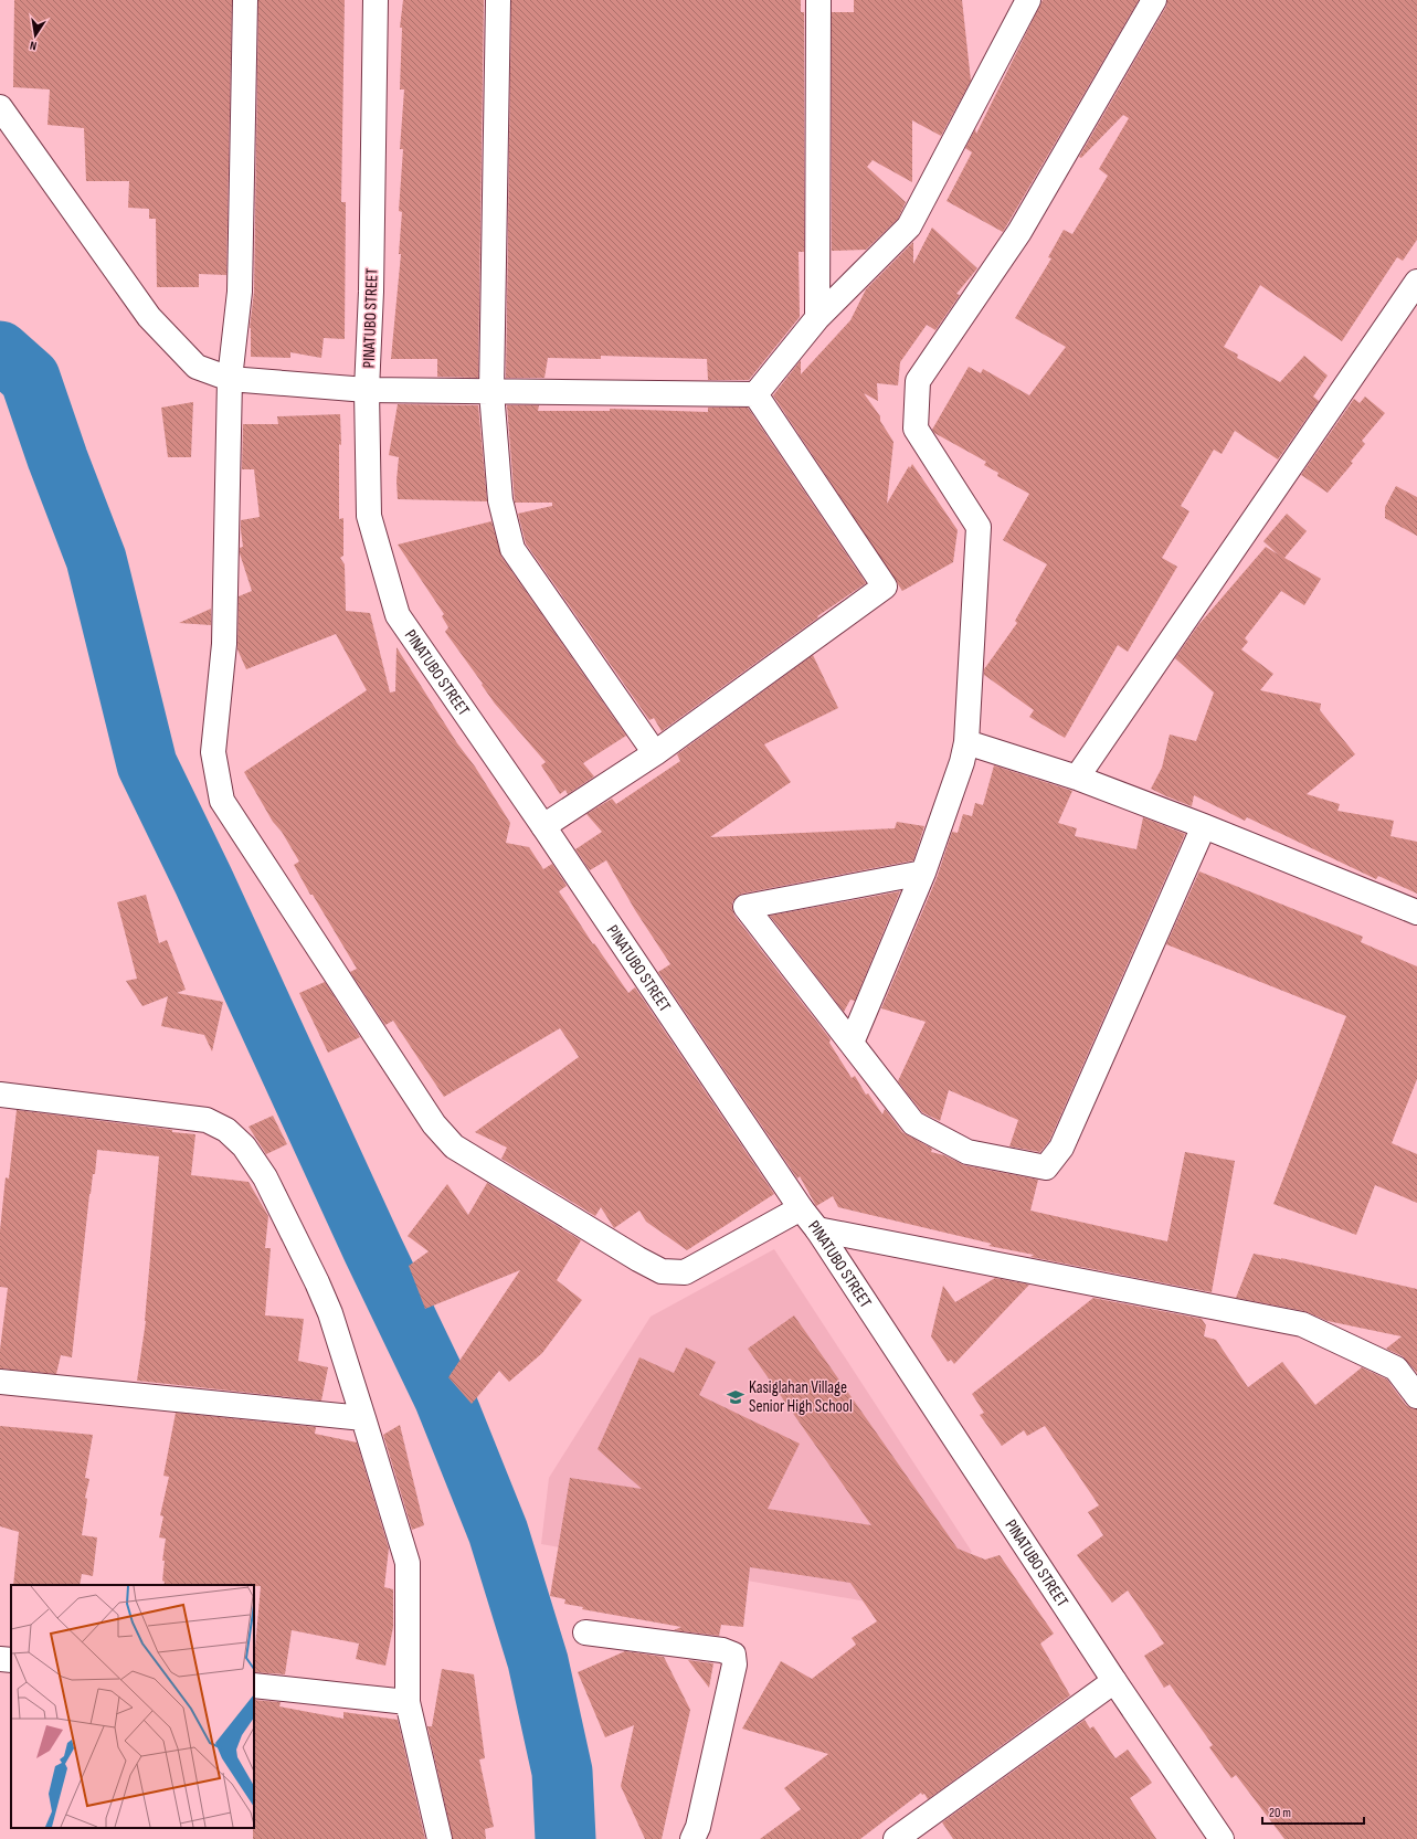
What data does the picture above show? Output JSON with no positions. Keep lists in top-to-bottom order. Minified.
{"streets":{"street":["PINATUBO STREET"]},"places":{"school or university":["Kasiglahan Village Senior High School"]},"scale_bar":"20 m","north":"bottom"}
